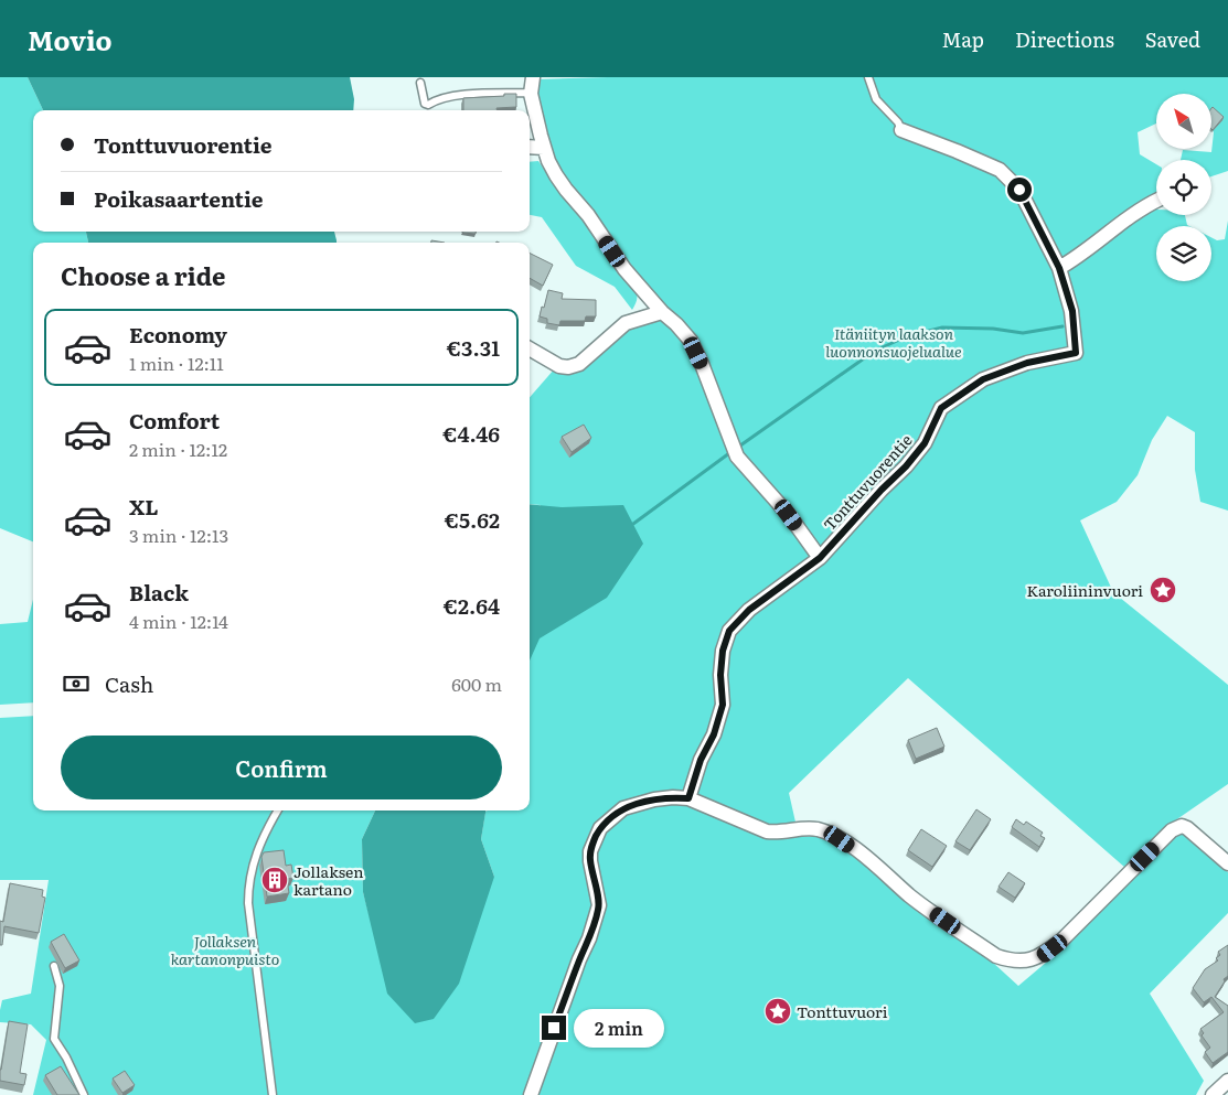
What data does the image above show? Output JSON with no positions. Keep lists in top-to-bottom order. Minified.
{"streets":{"street":["Tonttuvuorentie"]},"parks":["Itäniityn laakson luonnonsuojelualue","Jollaksen kartanonpuisto"],"places":{"place":["Karoliininvuori","Tonttuvuori"],"building":["Jollaksen kartano"]},"north":"top left","page":{"header":"Movio","nav":["Map","Directions","Saved"],"banner":["Tonttuvuorentie","Poikasaartentie"],"heading":"Choose a ride","list":[{"name":"Economy","note":"1 min · 12:11","value":"€3.31"},{"name":"Comfort","note":"2 min · 12:12","value":"€4.46"},{"name":"XL","note":"3 min · 12:13","value":"€5.62"},{"name":"Black","note":"4 min · 12:14","value":"€2.64"}],"pay":["Cash","600 m"],"buttons":"Confirm","bubble":"2 min"}}
